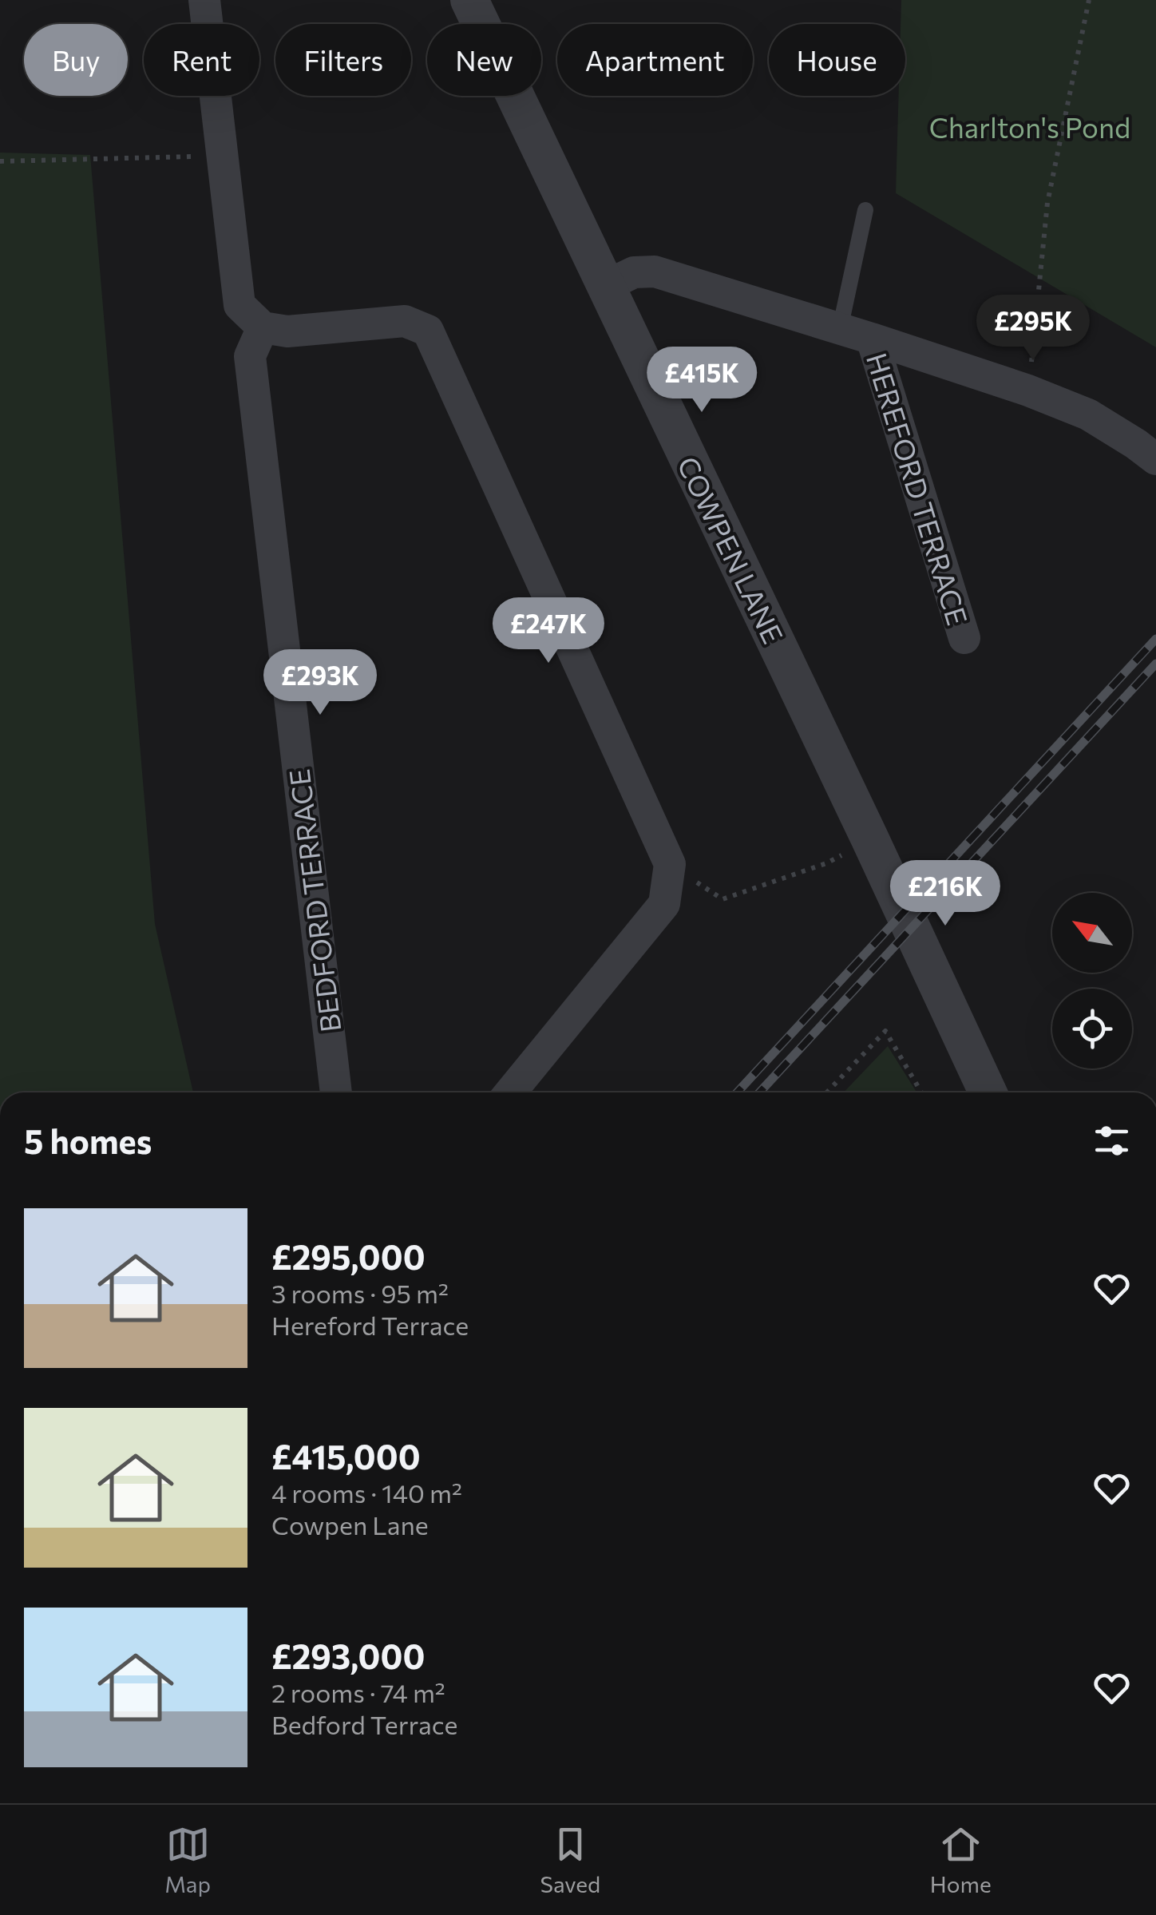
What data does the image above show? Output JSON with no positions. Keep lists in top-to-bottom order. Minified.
{"streets":{"street":["HEREFORD TERRACE","COWPEN LANE","BEDFORD TERRACE"]},"crossings":[["HEREFORD TERRACE","COWPEN LANE"]],"parks":["Charlton's Pond"],"north":"top left","page":{"chip":["Buy","Rent","Filters","New","Apartment","House"],"price":["£295K","£415K","£247K","£293K","£216K"],"heading":"5 homes","list":[{"name":"£295,000","note":"3 rooms · 95 m² · Hereford Terrace"},{"name":"£415,000","note":"4 rooms · 140 m² · Cowpen Lane"},{"name":"£293,000","note":"2 rooms · 74 m² · Bedford Terrace"}],"tabs":["Map","Saved","Home"]}}
